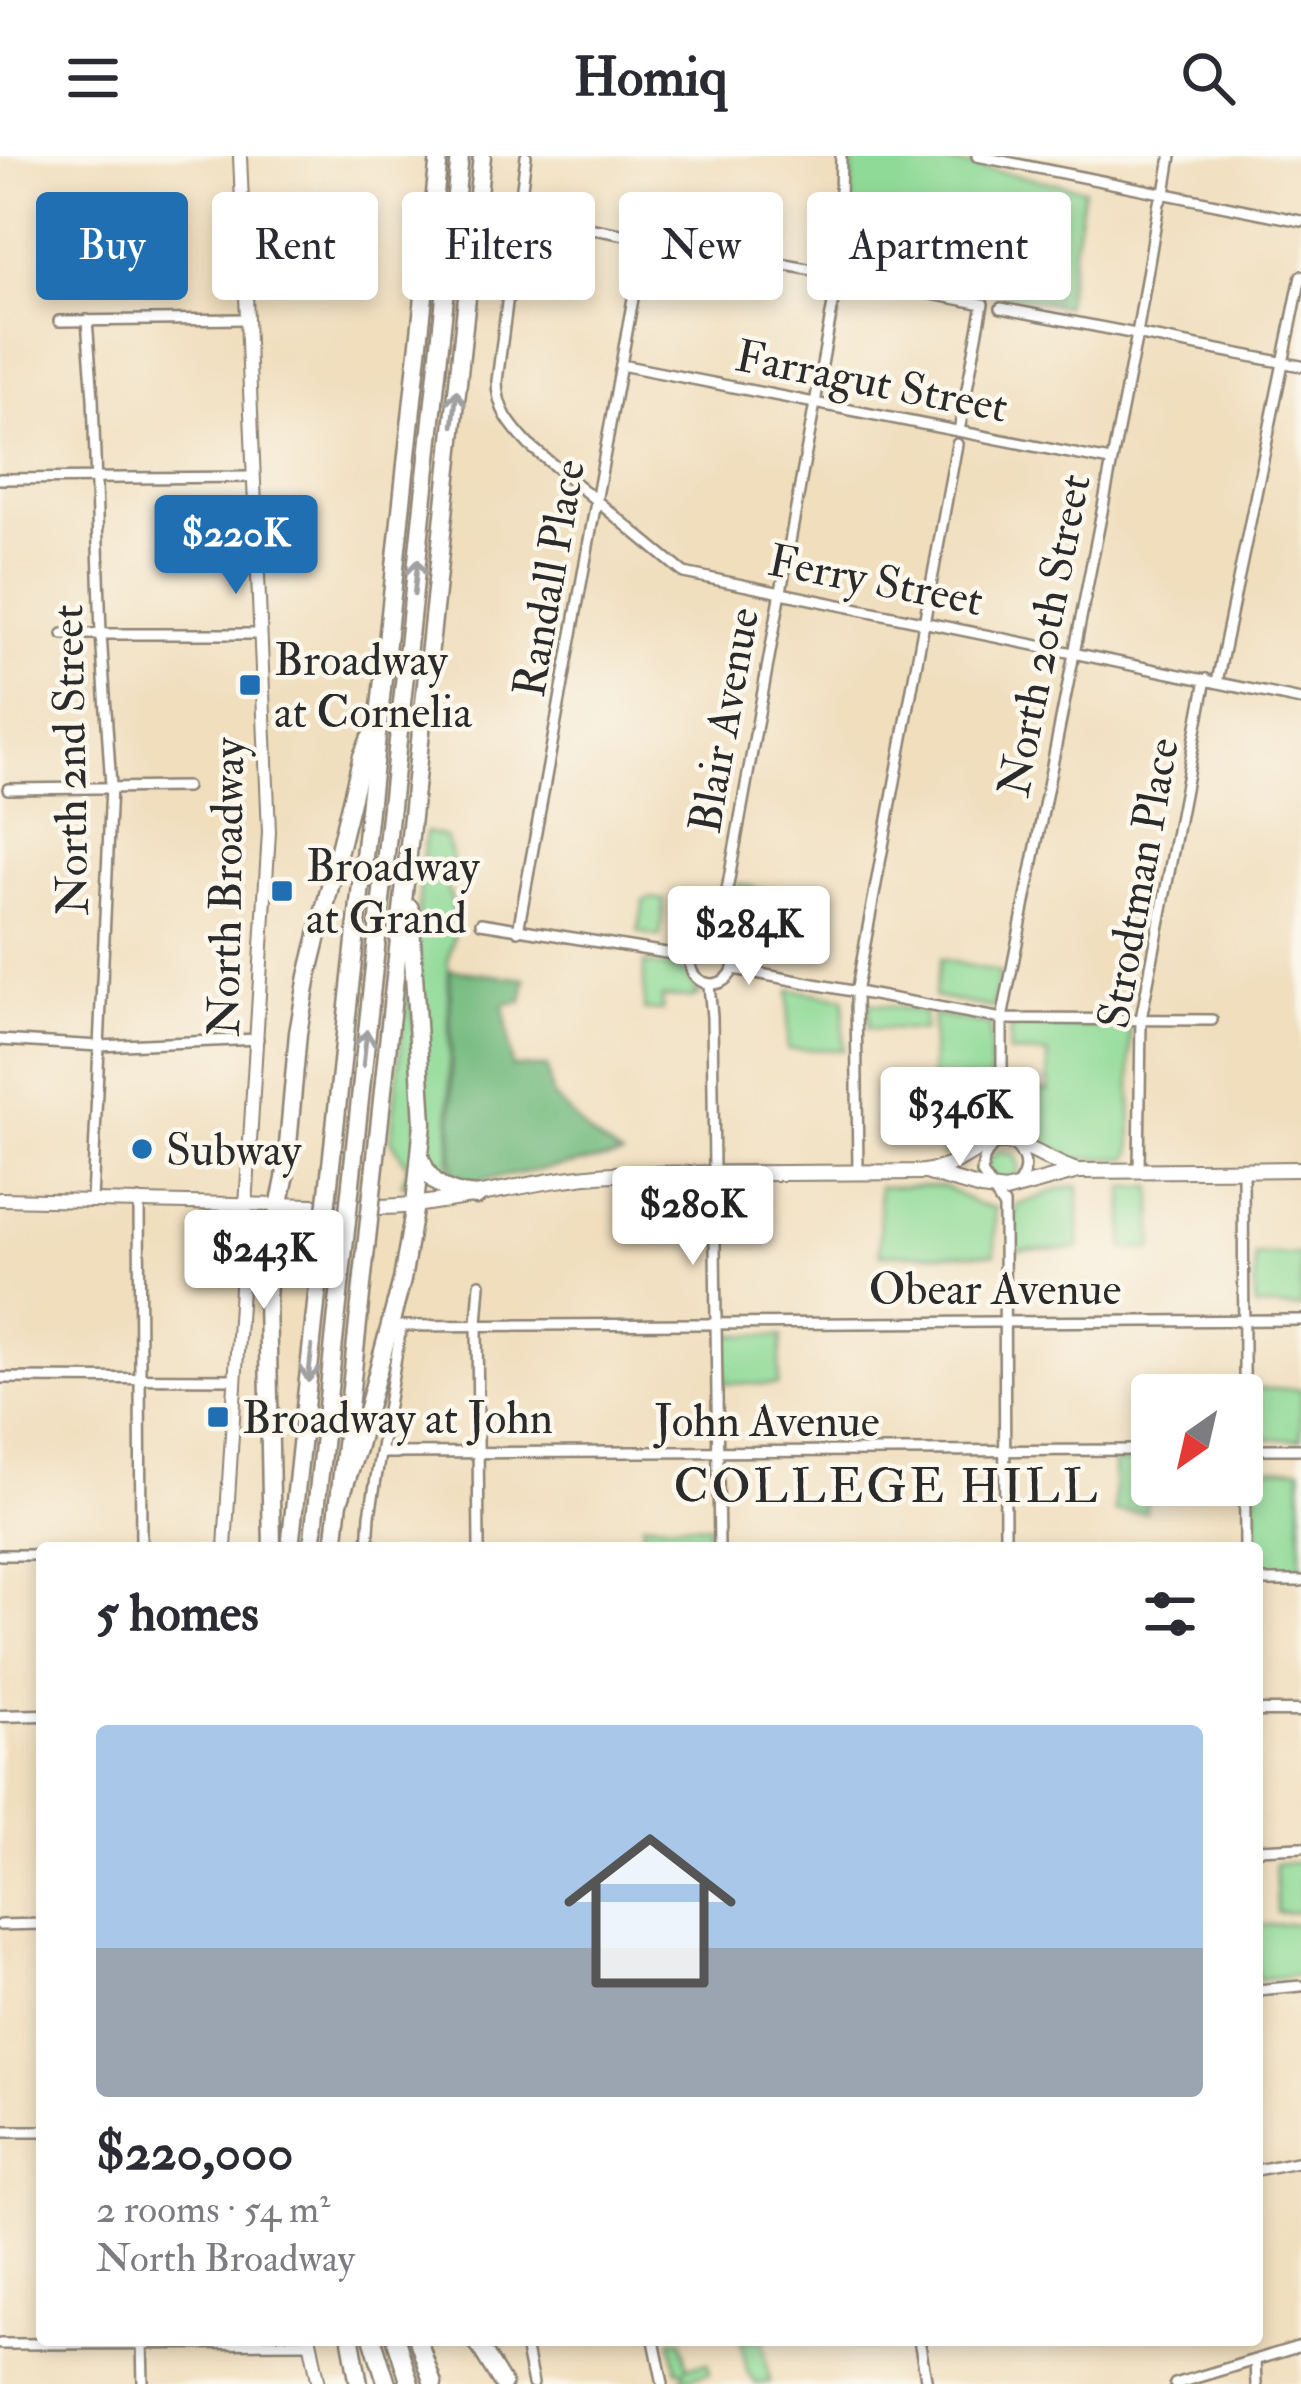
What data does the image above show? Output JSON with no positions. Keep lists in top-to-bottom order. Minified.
{"streets":{"main road":["North Broadway"],"street":["Farragut Street","Randall Place","Ferry Street","North 20th Street","Blair Avenue","North 2nd Street","Strodtman Place","Obear Avenue","John Avenue"]},"crossings":[["Farragut Street","Randall Place"],["Farragut Street","North 20th Street"],["Farragut Street","Blair Avenue"],["Randall Place","Ferry Street"],["Ferry Street","North 20th Street"],["Ferry Street","Blair Avenue"],["Ferry Street","Strodtman Place"],["Obear Avenue","John Avenue"]],"districts":["COLLEGE HILL"],"places":{"transit":["Broadway at Cornelia","Broadway at Grand","Broadway at John"],"other":["Subway"]},"north":"bottom left","page":{"header":"Homiq","chip":["Buy","Rent","Filters","New","Apartment"],"price":["$220K","$284K","$346K","$280K","$243K"],"heading":"5 homes","list":[{"name":"$220,000","note":"2 rooms · 54 m² · North Broadway"}]}}
